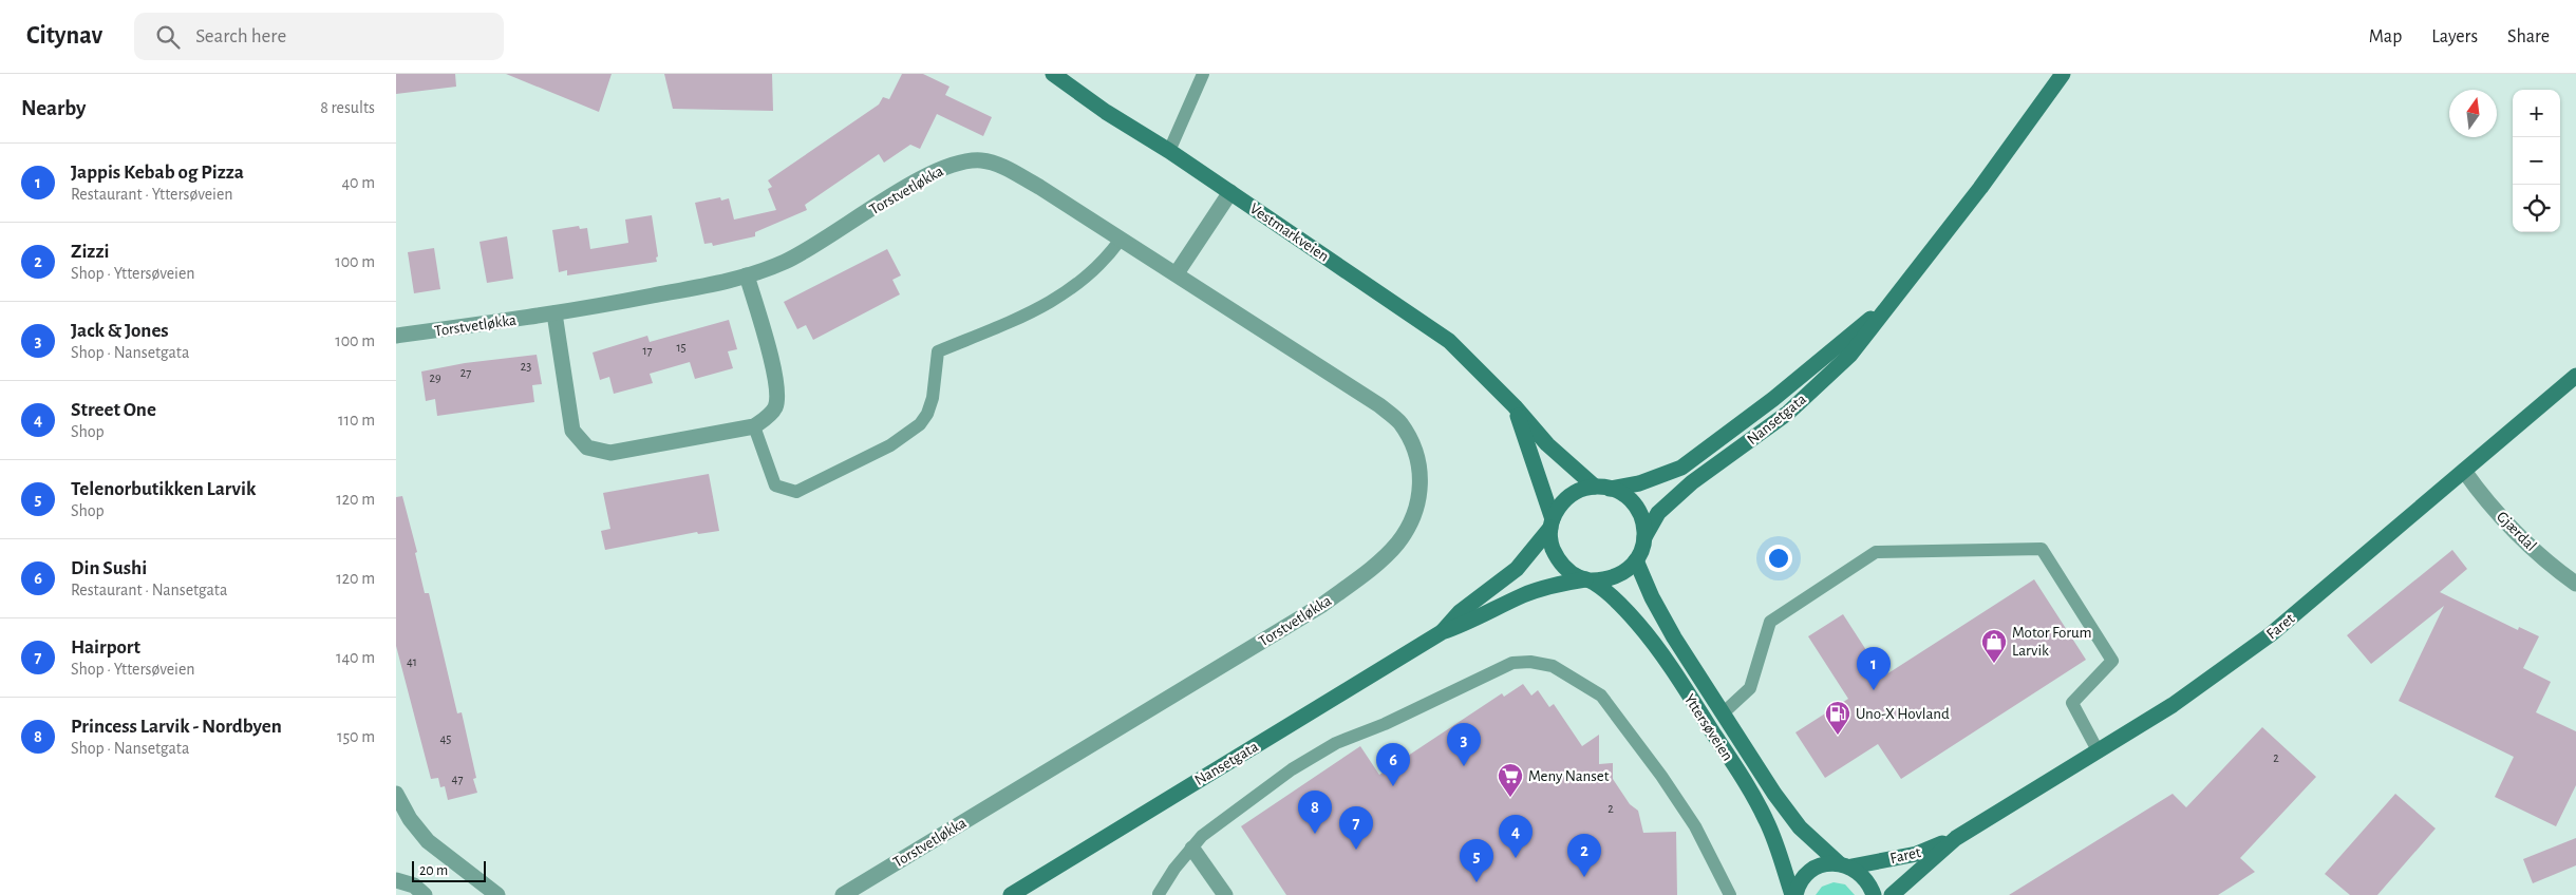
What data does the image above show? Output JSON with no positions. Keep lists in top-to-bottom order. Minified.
{"streets":{"main road":["Vestmarkveien","Nansetgata","Faret","Yttersøveien"],"street":["Torstvetløkka","Gjærdal"]},"crossings":[["Vestmarkveien","Nansetgata"],["Vestmarkveien","Yttersøveien"],["Nansetgata","Yttersøveien"],["Gjærdal","Faret"],["Faret","Yttersøveien"]],"places":{"shop":["Motor Forum Larvik"],"fuel station":["Uno-X Hovland"],"supermarket":["Meny Nanset"]},"house_numbers":["15","17","23","27","29","41","45","2","47","2"],"scale_bar":"20 m","north":"top","page":{"header":"Citynav","search":"Search here","nav":["Map","Layers","Share"],"heading":["Nearby","8 results"],"map_buttons":["+","−"],"list":[{"mark":"1","name":"Jappis Kebab og Pizza","note":"Restaurant · Yttersøveien","value":"40 m"},{"mark":"2","name":"Zizzi","note":"Shop · Yttersøveien","value":"100 m"},{"mark":"3","name":"Jack & Jones","note":"Shop · Nansetgata","value":"100 m"},{"mark":"4","name":"Street One","note":"Shop","value":"110 m"},{"mark":"5","name":"Telenorbutikken Larvik","note":"Shop","value":"120 m"},{"mark":"6","name":"Din Sushi","note":"Restaurant · Nansetgata","value":"120 m"},{"mark":"7","name":"Hairport","note":"Shop · Yttersøveien","value":"140 m"},{"mark":"8","name":"Princess Larvik - Nordbyen","note":"Shop · Nansetgata","value":"150 m"}],"pins":["1","3","6","8","7","4","2","5"],"scale":"20 m"}}
